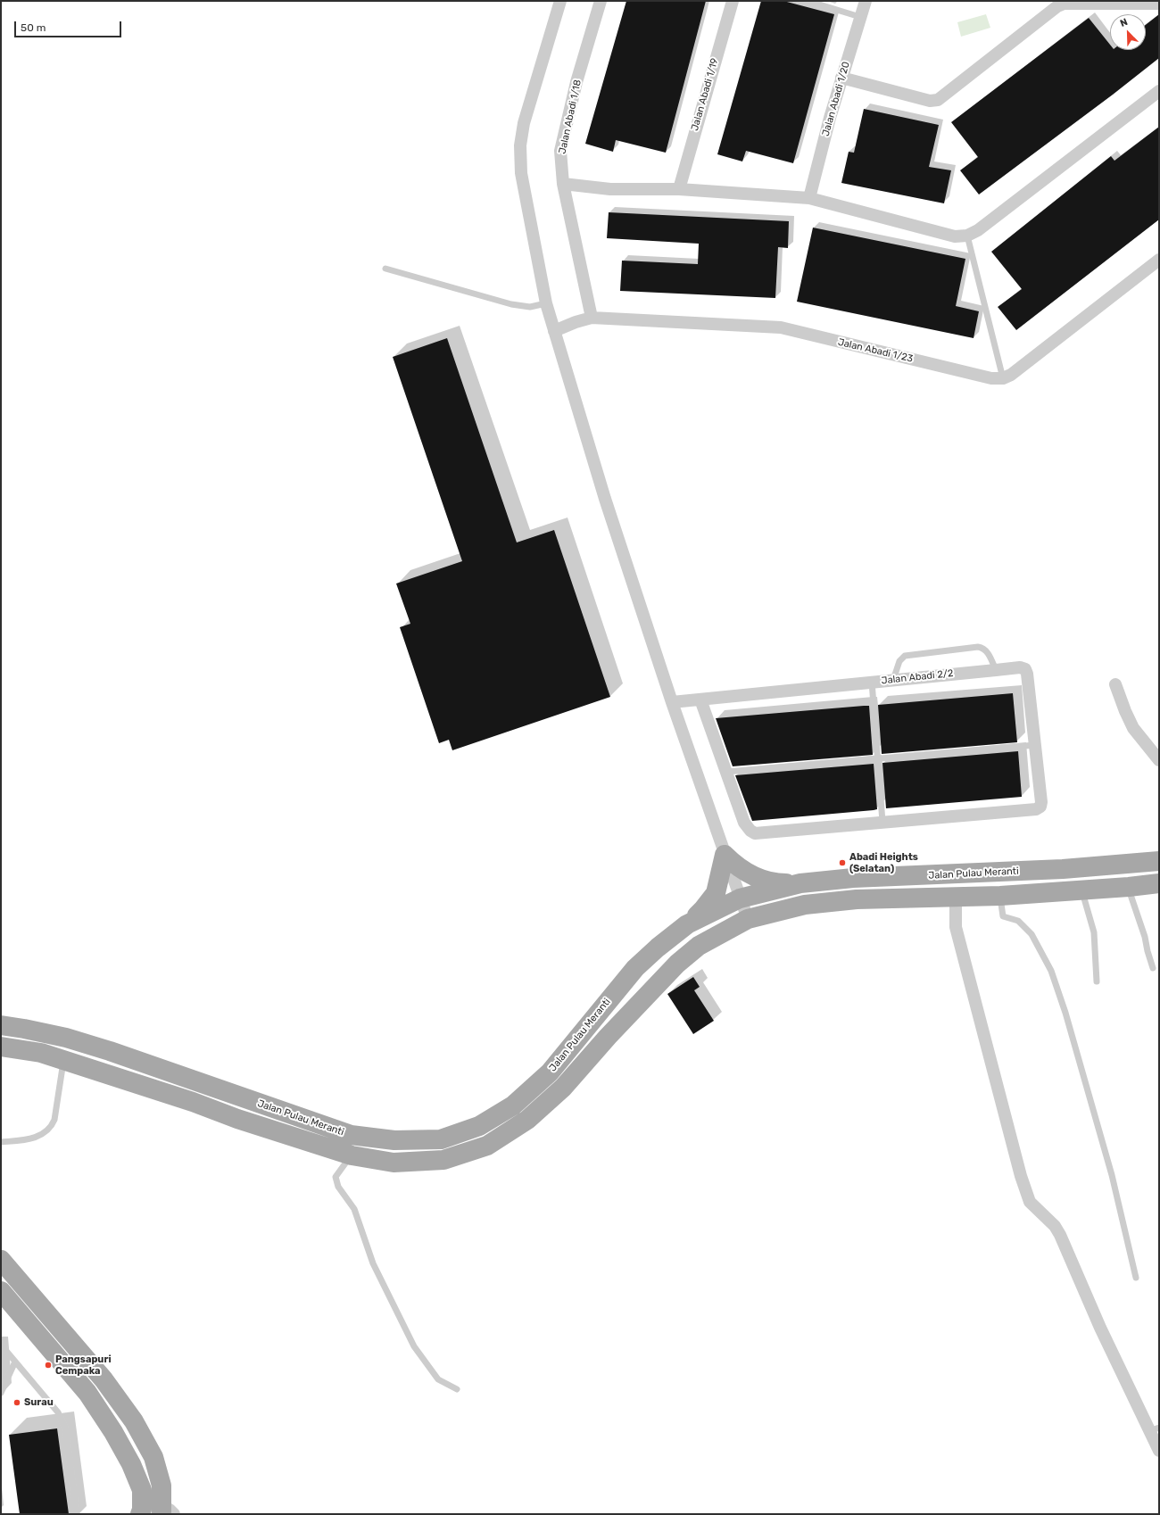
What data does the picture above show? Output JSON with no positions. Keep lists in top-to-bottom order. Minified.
{"streets":{"main road":["Jalan Pulau Meranti"],"street":["Jalan Abadi 1/19","Jalan Abadi 1/20","Jalan Abadi 1/18","Jalan Abadi 1/23","Jalan Abadi 2/2"]},"crossings":[["Jalan Abadi 1/18","Jalan Abadi 1/23"]],"places":["Abadi Heights (Selatan)","Pangsapuri Cempaka","Surau"],"scale_bar":"50 m","north":"top left"}
